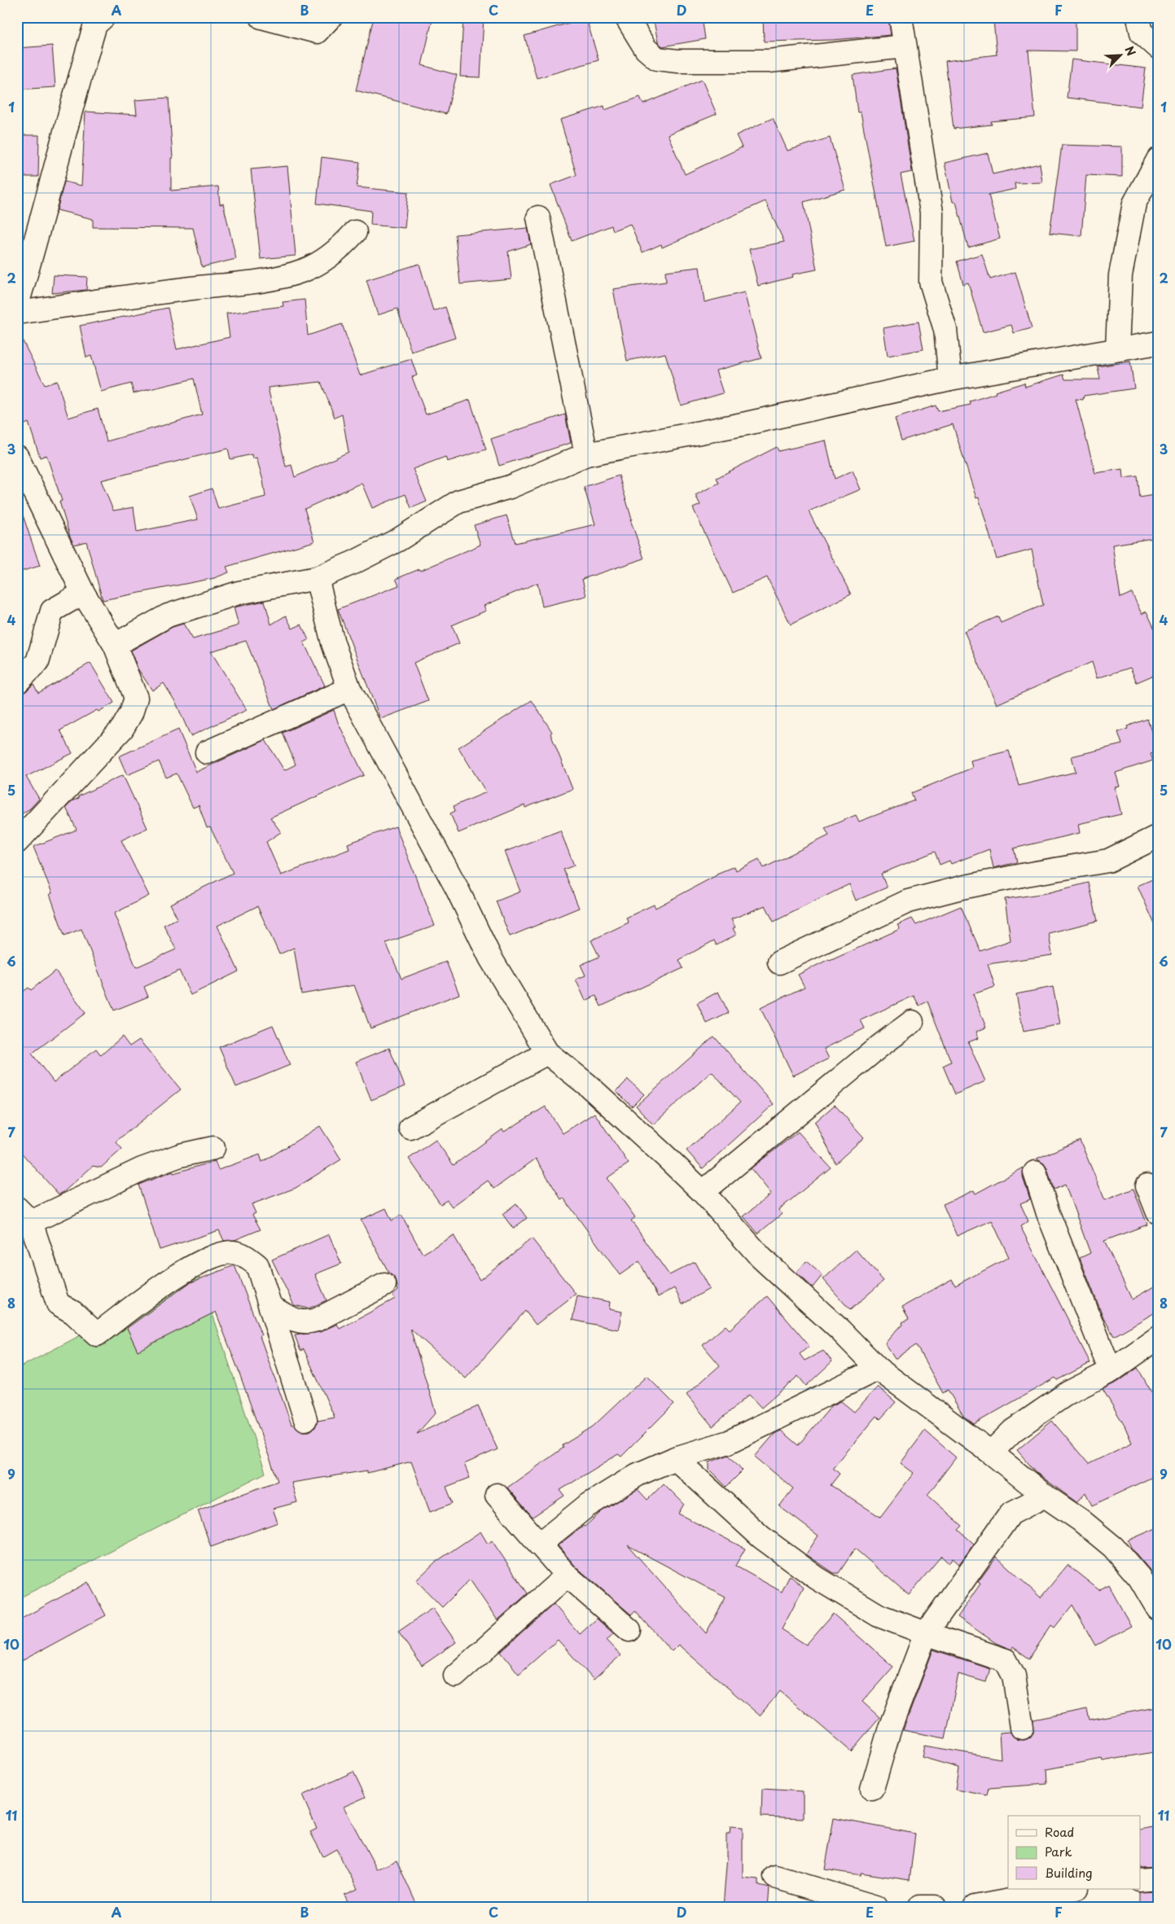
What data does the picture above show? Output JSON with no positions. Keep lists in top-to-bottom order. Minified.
{"legend":["Road","Park","Building"],"north":"top right","grid":{"columns":["A","B","C","D","E","F"],"rows":["1","2","3","4","5","6","7","8","9","10","11"]}}
